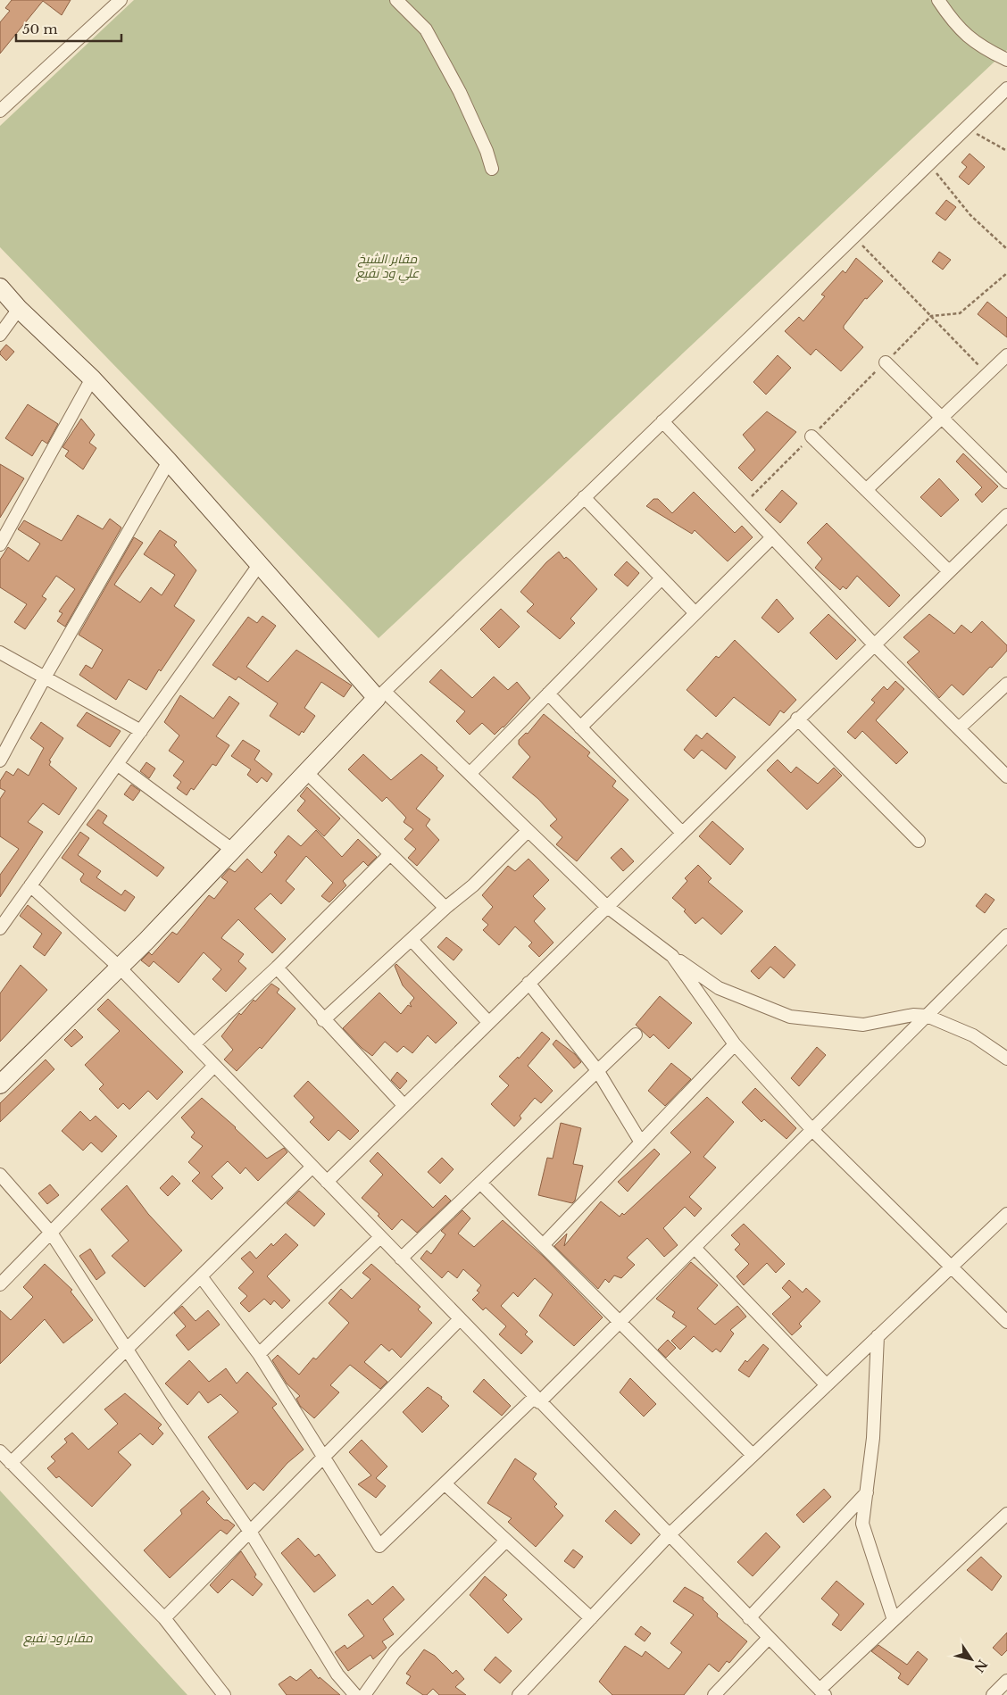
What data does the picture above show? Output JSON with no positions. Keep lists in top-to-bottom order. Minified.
{"parks":["مقابر الشيخ علي ود نفيع","مقابر ود نفيع"],"scale_bar":"50 m","north":"bottom right"}
